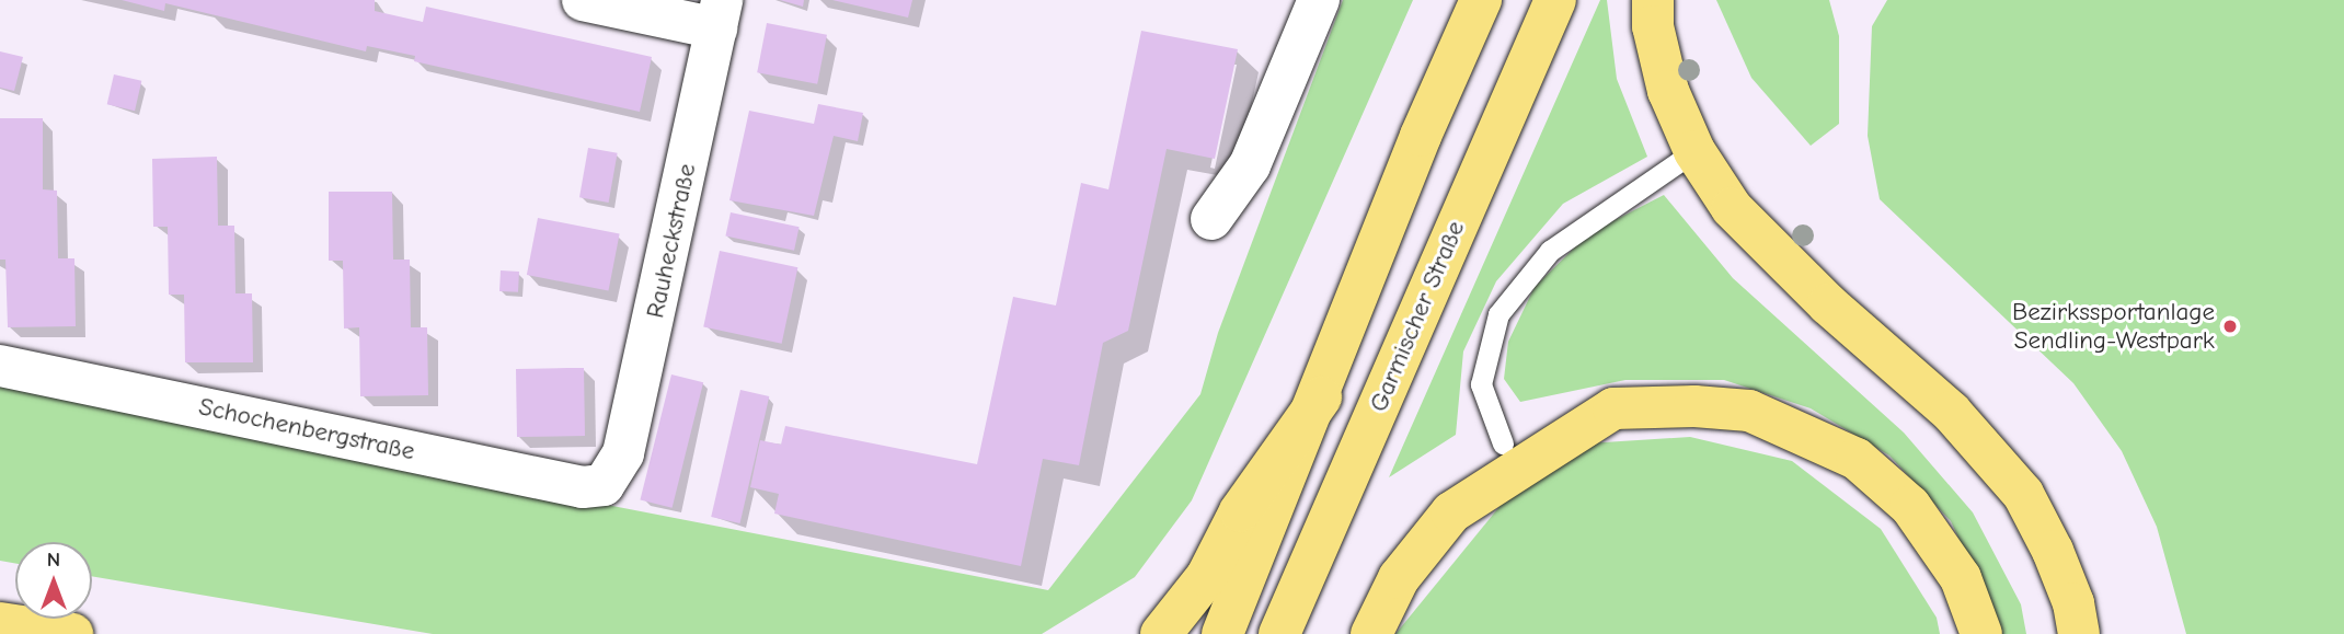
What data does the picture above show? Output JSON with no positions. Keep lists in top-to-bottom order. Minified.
{"streets":{"highway":["Garmischer Straße"],"street":["Rauheckstraße","Schochenbergstraße"]},"crossings":[["Rauheckstraße","Schochenbergstraße"]],"places":["Bezirkssportanlage Sendling-Westpark"],"north":"top"}
